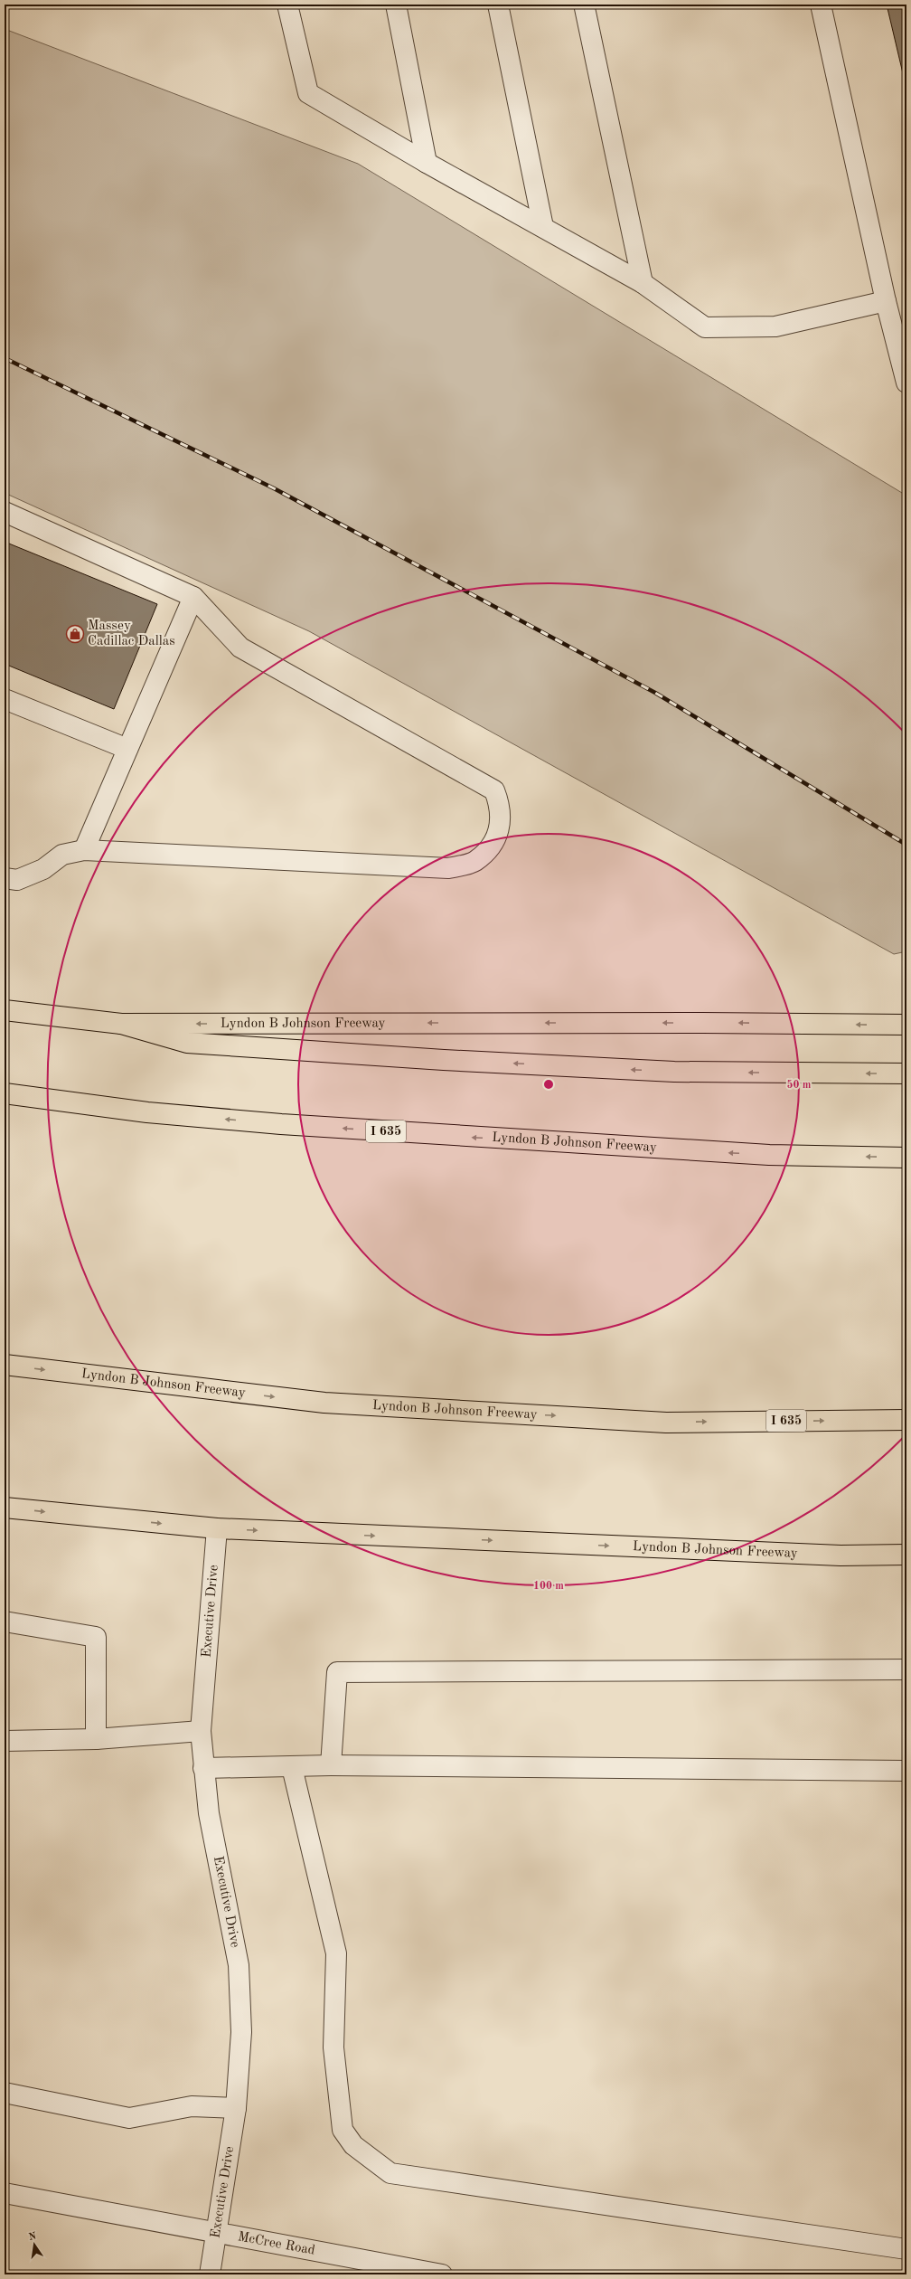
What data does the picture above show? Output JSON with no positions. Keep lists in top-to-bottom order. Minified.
{"streets":{"main road":["Lyndon B Johnson Freeway","I 635"],"street":["Executive Drive","McCree Road"]},"crossings":[["Lyndon B Johnson Freeway","Executive Drive"],["Executive Drive","McCree Road"]],"places":{"shop":["Massey Cadillac Dallas"]},"north":"top","rings":["50 m","100 m"]}
